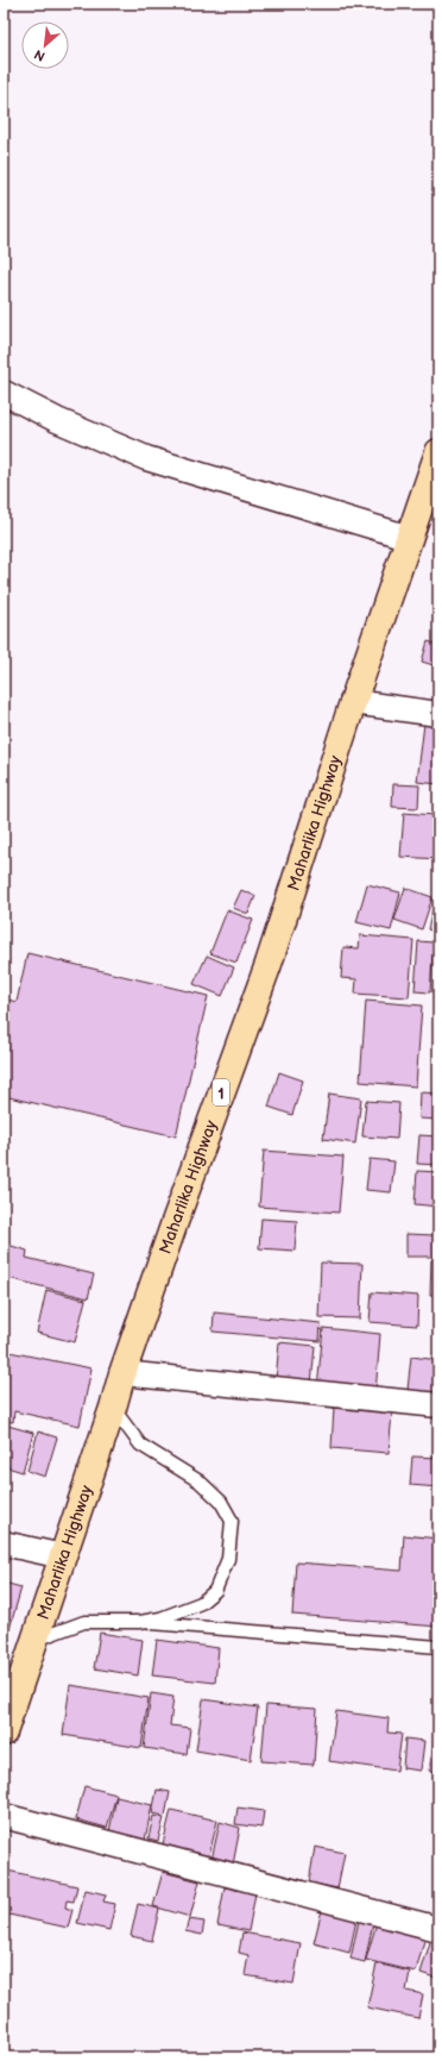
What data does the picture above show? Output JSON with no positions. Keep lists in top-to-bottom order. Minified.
{"streets":{"main road":["Maharlika Highway","1"]},"north":"bottom left"}
